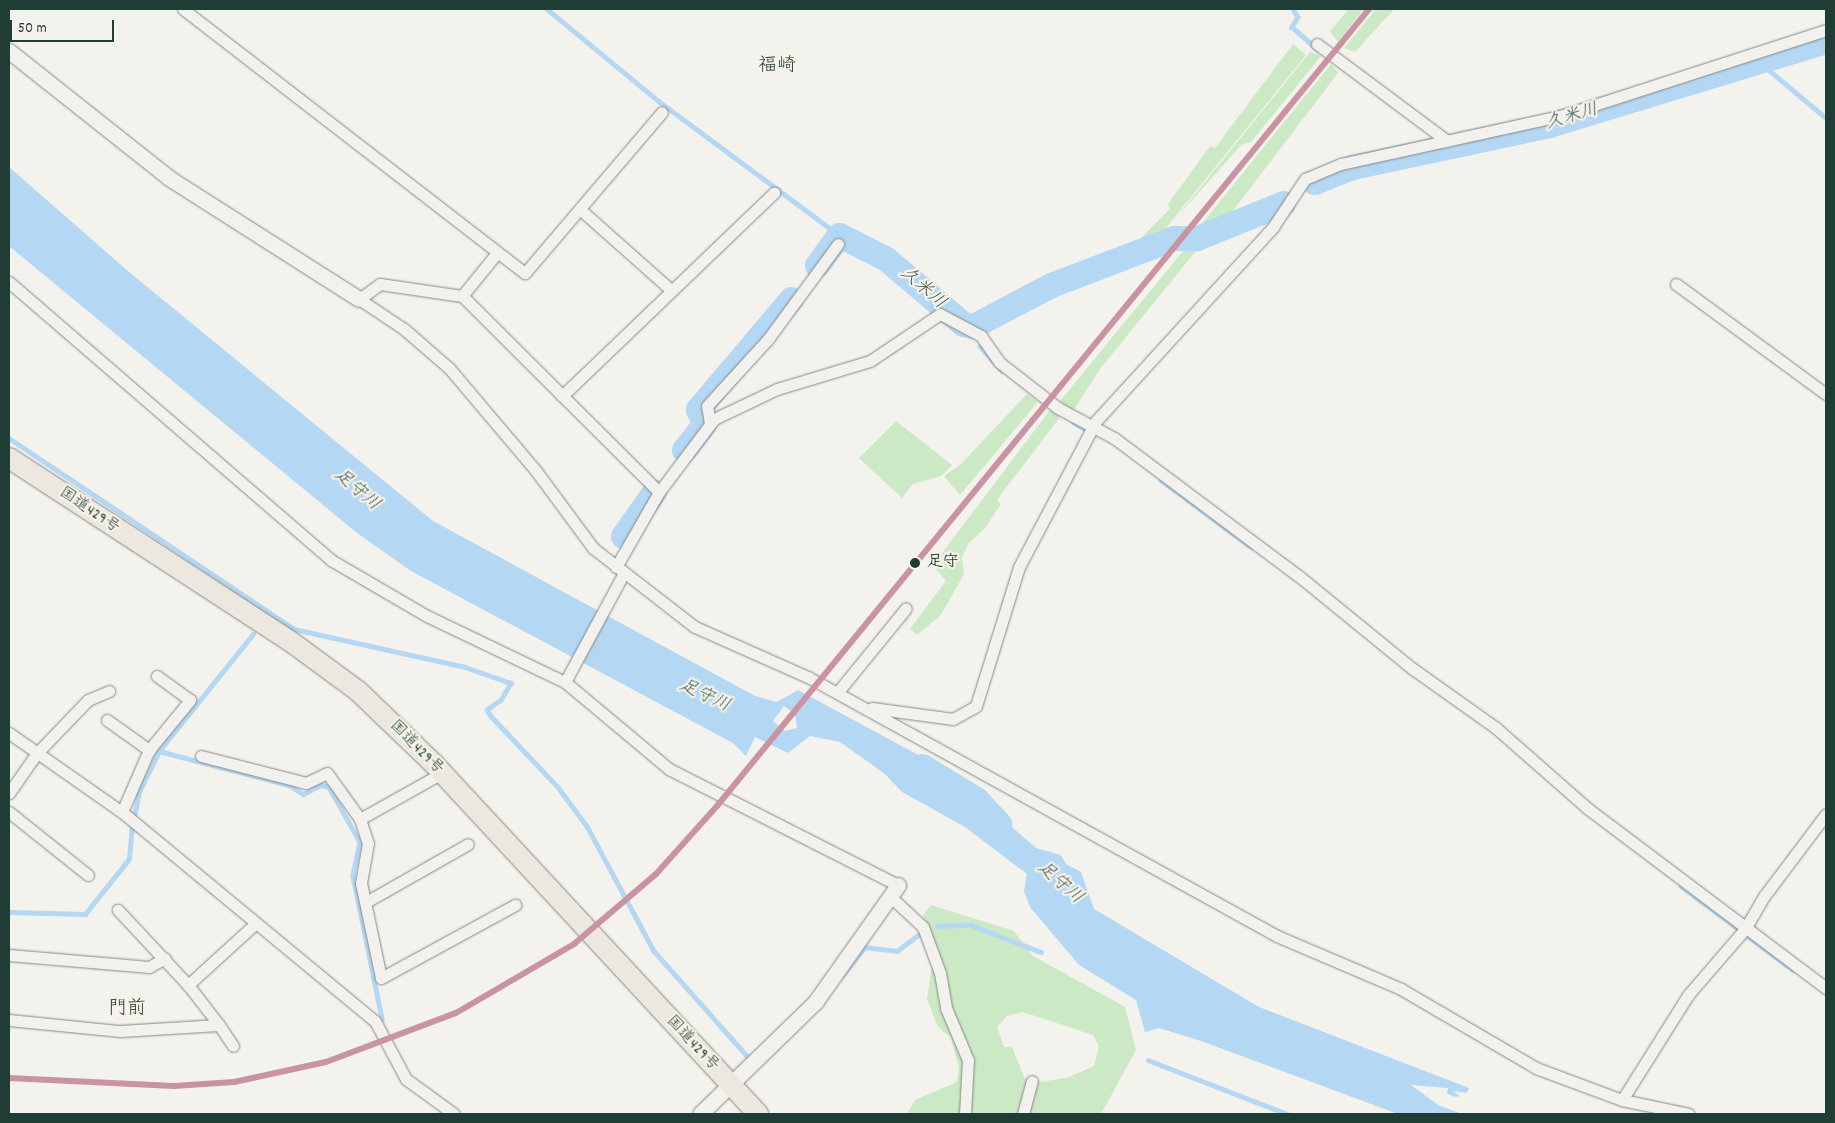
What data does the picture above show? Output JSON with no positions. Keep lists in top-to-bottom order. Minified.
{"streets":{"highway":["国道429号"]},"districts":["福崎","門前"],"water":["久米川","足守川"],"places":["足守"],"scale_bar":"50 m"}
